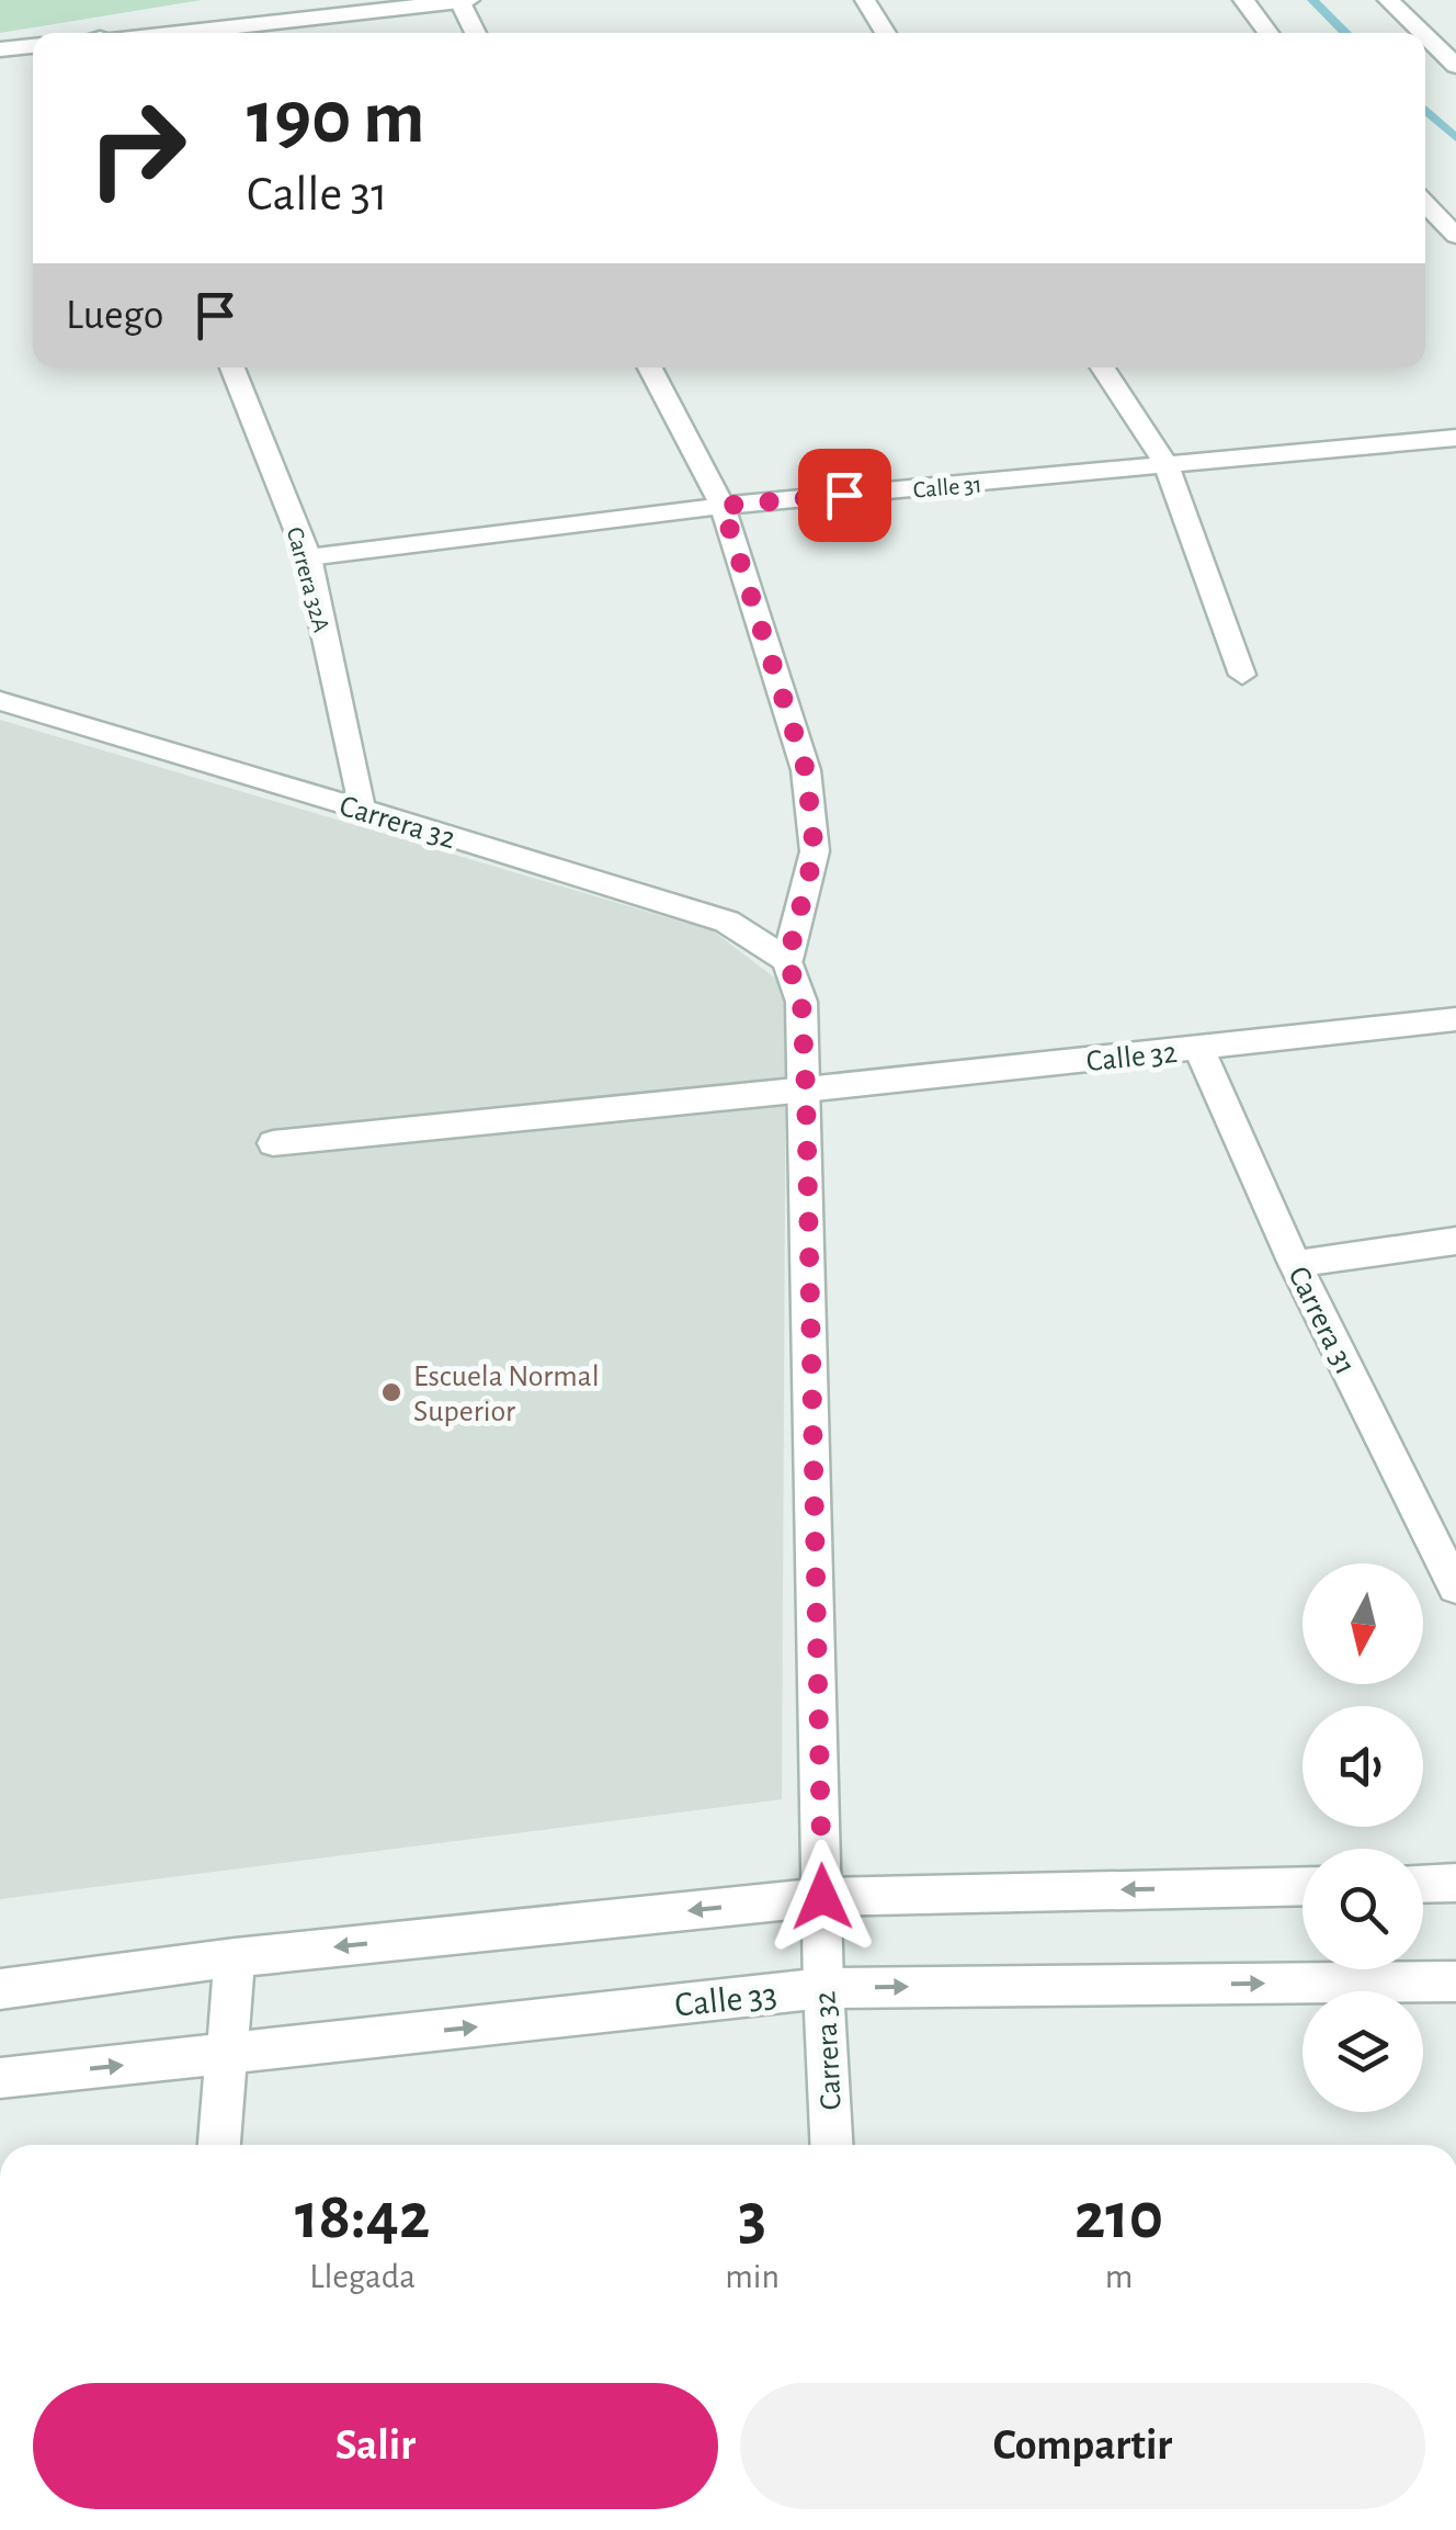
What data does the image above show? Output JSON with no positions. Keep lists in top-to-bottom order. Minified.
{"streets":{"street":["Calle 31","Carrera 32A","Carrera 32","Calle 32","Carrera 31","Calle 33"]},"crossings":[["Calle 31","Carrera 32A"],["Calle 31","Carrera 32"],["Carrera 32A","Carrera 32"],["Carrera 32","Calle 32"],["Carrera 32","Calle 33"],["Calle 32","Carrera 31"]],"places":["Escuela Normal Superior"],"north":"bottom","page":{"turn":["190 m","Calle 31"],"then":"Luego","eta":["18:42","Llegada","3","min","210","m"],"buttons":["Salir","Compartir"]}}
